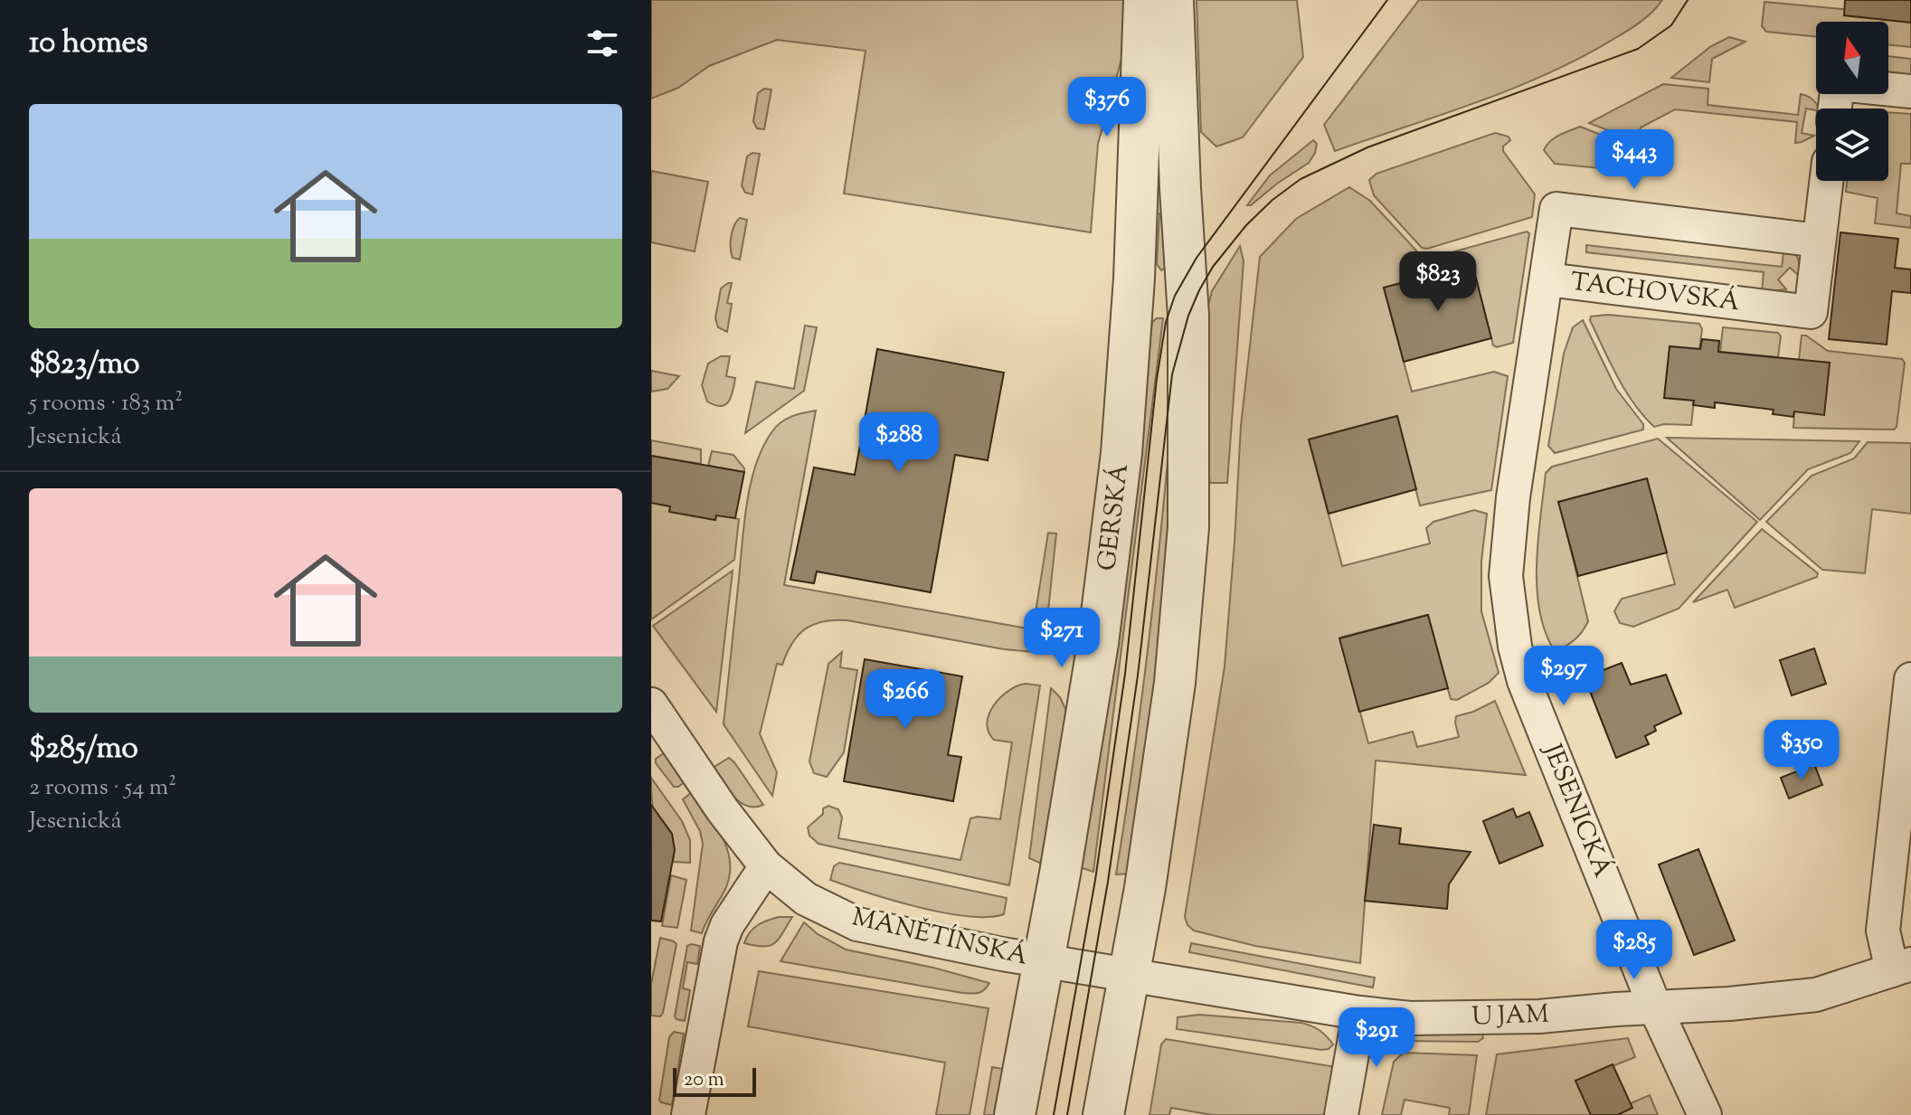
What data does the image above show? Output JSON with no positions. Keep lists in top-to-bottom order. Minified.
{"streets":{"street":["TACHOVSKÁ","GERSKÁ","JESENICKÁ","MANĚTÍNSKÁ","U JAM"]},"crossings":[["TACHOVSKÁ","JESENICKÁ"],["GERSKÁ","MANĚTÍNSKÁ"],["JESENICKÁ","U JAM"],["MANĚTÍNSKÁ","U JAM"]],"scale_bar":"20 m","north":"top","page":{"heading":"10 homes","price":["$376","$443","$823","$288","$271","$297","$266","$350","$285","$291"],"list":[{"name":"$823/mo","note":"5 rooms · 183 m² · Jesenická"},{"name":"$285/mo","note":"2 rooms · 54 m² · Jesenická"}],"scale":"20 m"}}
